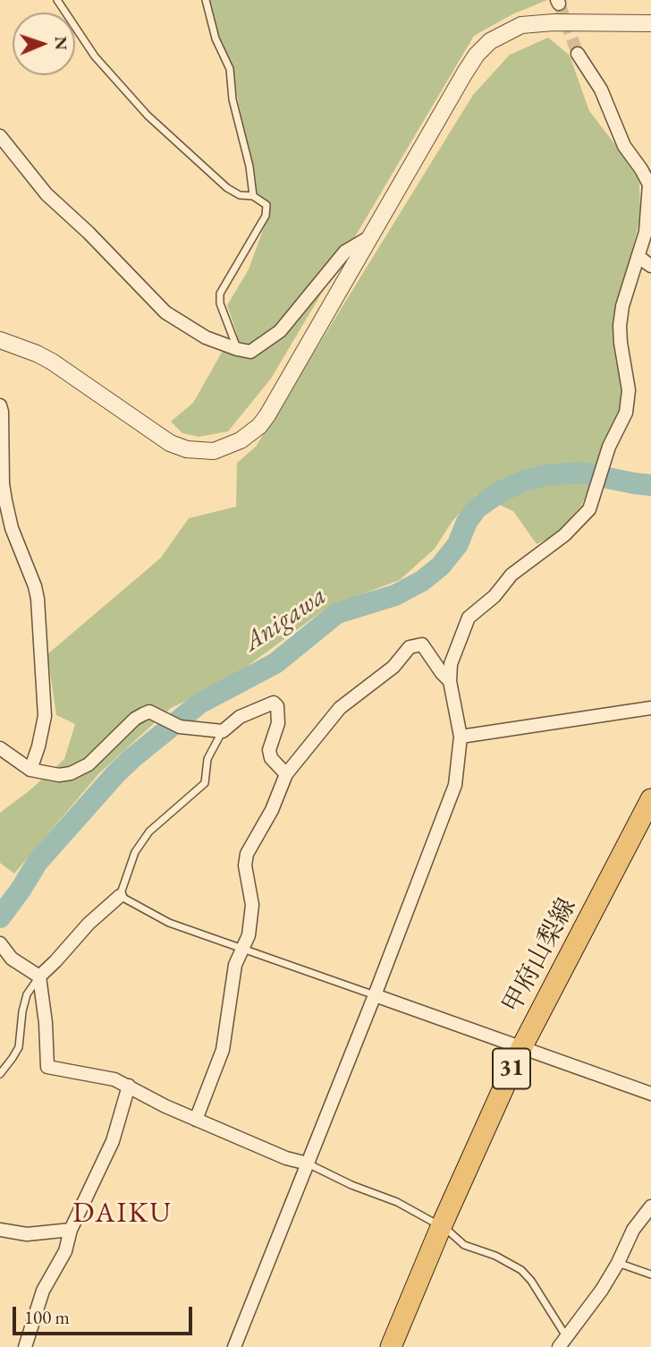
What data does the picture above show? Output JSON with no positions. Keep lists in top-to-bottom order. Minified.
{"streets":{"main road":["甲府山梨線","31"]},"districts":["DAIKU"],"water":["Anigawa"],"scale_bar":"100 m","north":"right"}
